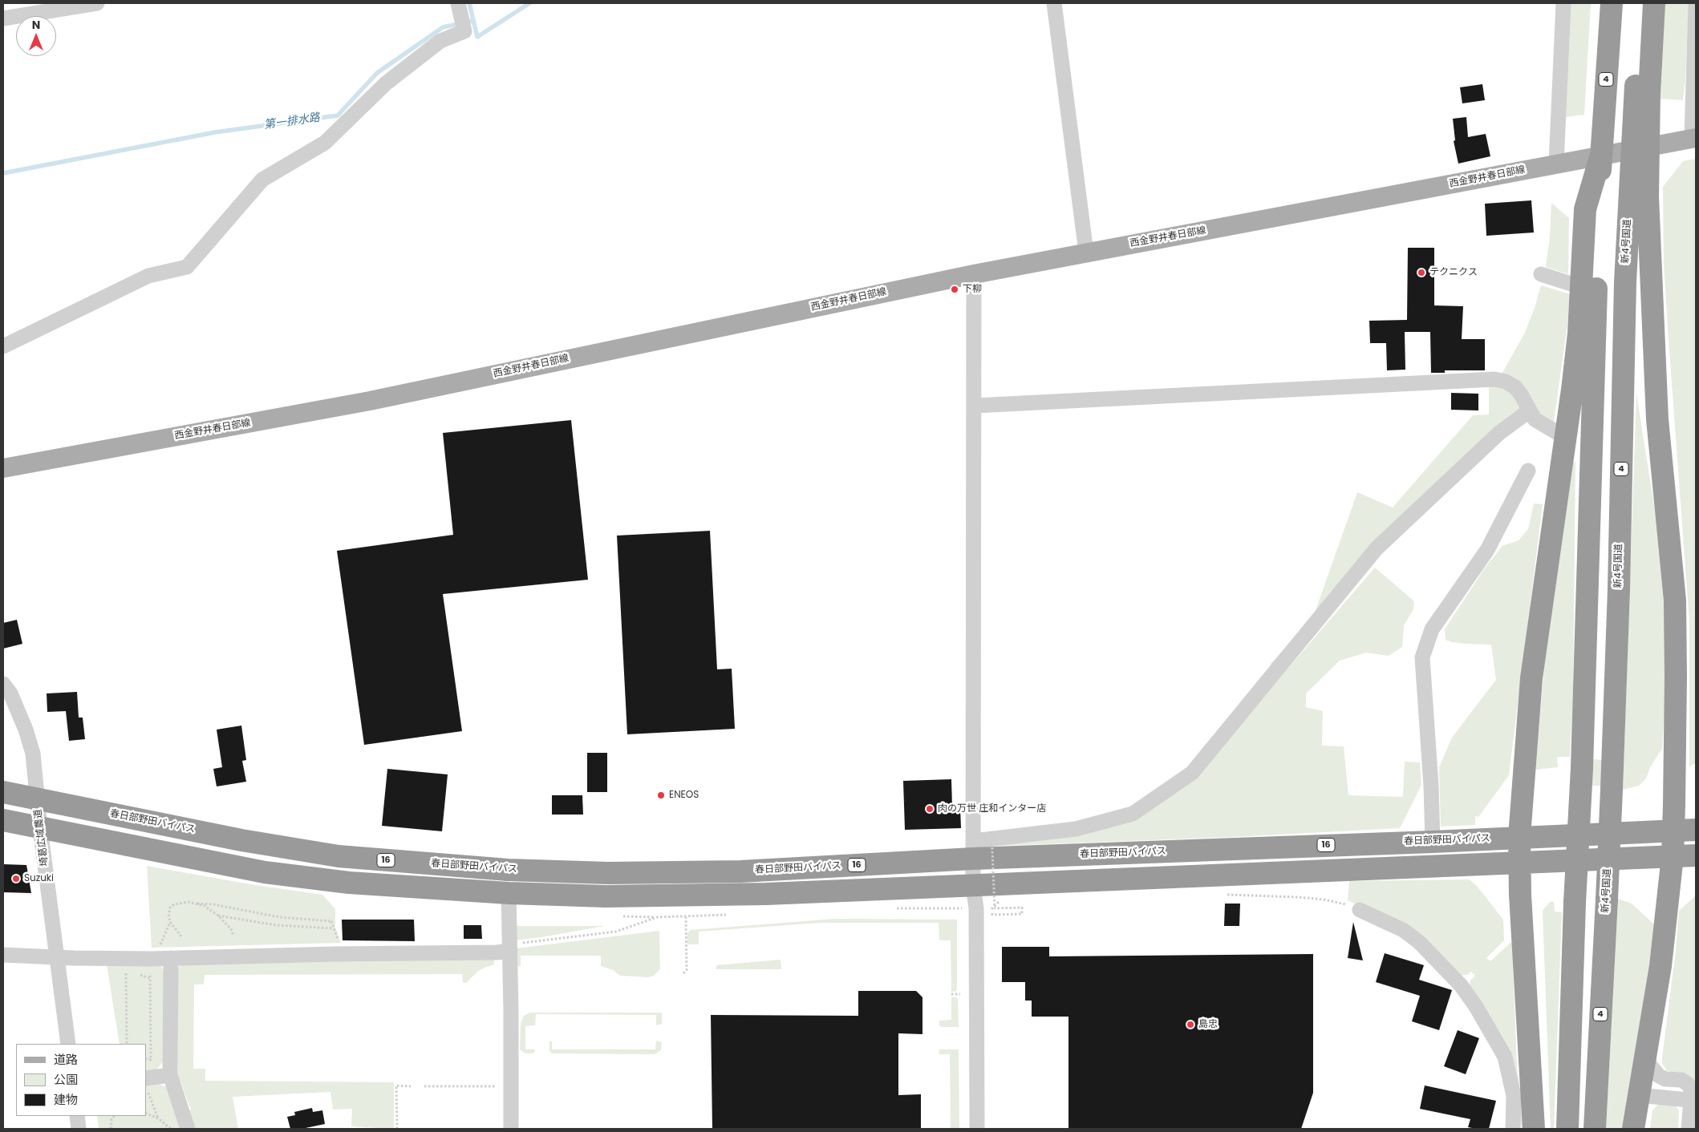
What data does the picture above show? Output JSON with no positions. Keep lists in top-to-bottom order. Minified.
{"streets":{"highway":["4","新4号国道","春日部野田バイパス","16"],"main road":["西金野井春日部線"],"street":["埼葛広域農道"]},"crossings":[["4","西金野井春日部線"],["4","春日部野田バイパス"],["西金野井春日部線","新4号国道"],["春日部野田バイパス","埼葛広域農道"]],"water":["第一排水路"],"places":["テクニクス","下柳","ENEOS","肉の万世 庄和インター店","Suzuki","島忠"],"legend":["道路","公園","建物"],"north":"top"}
